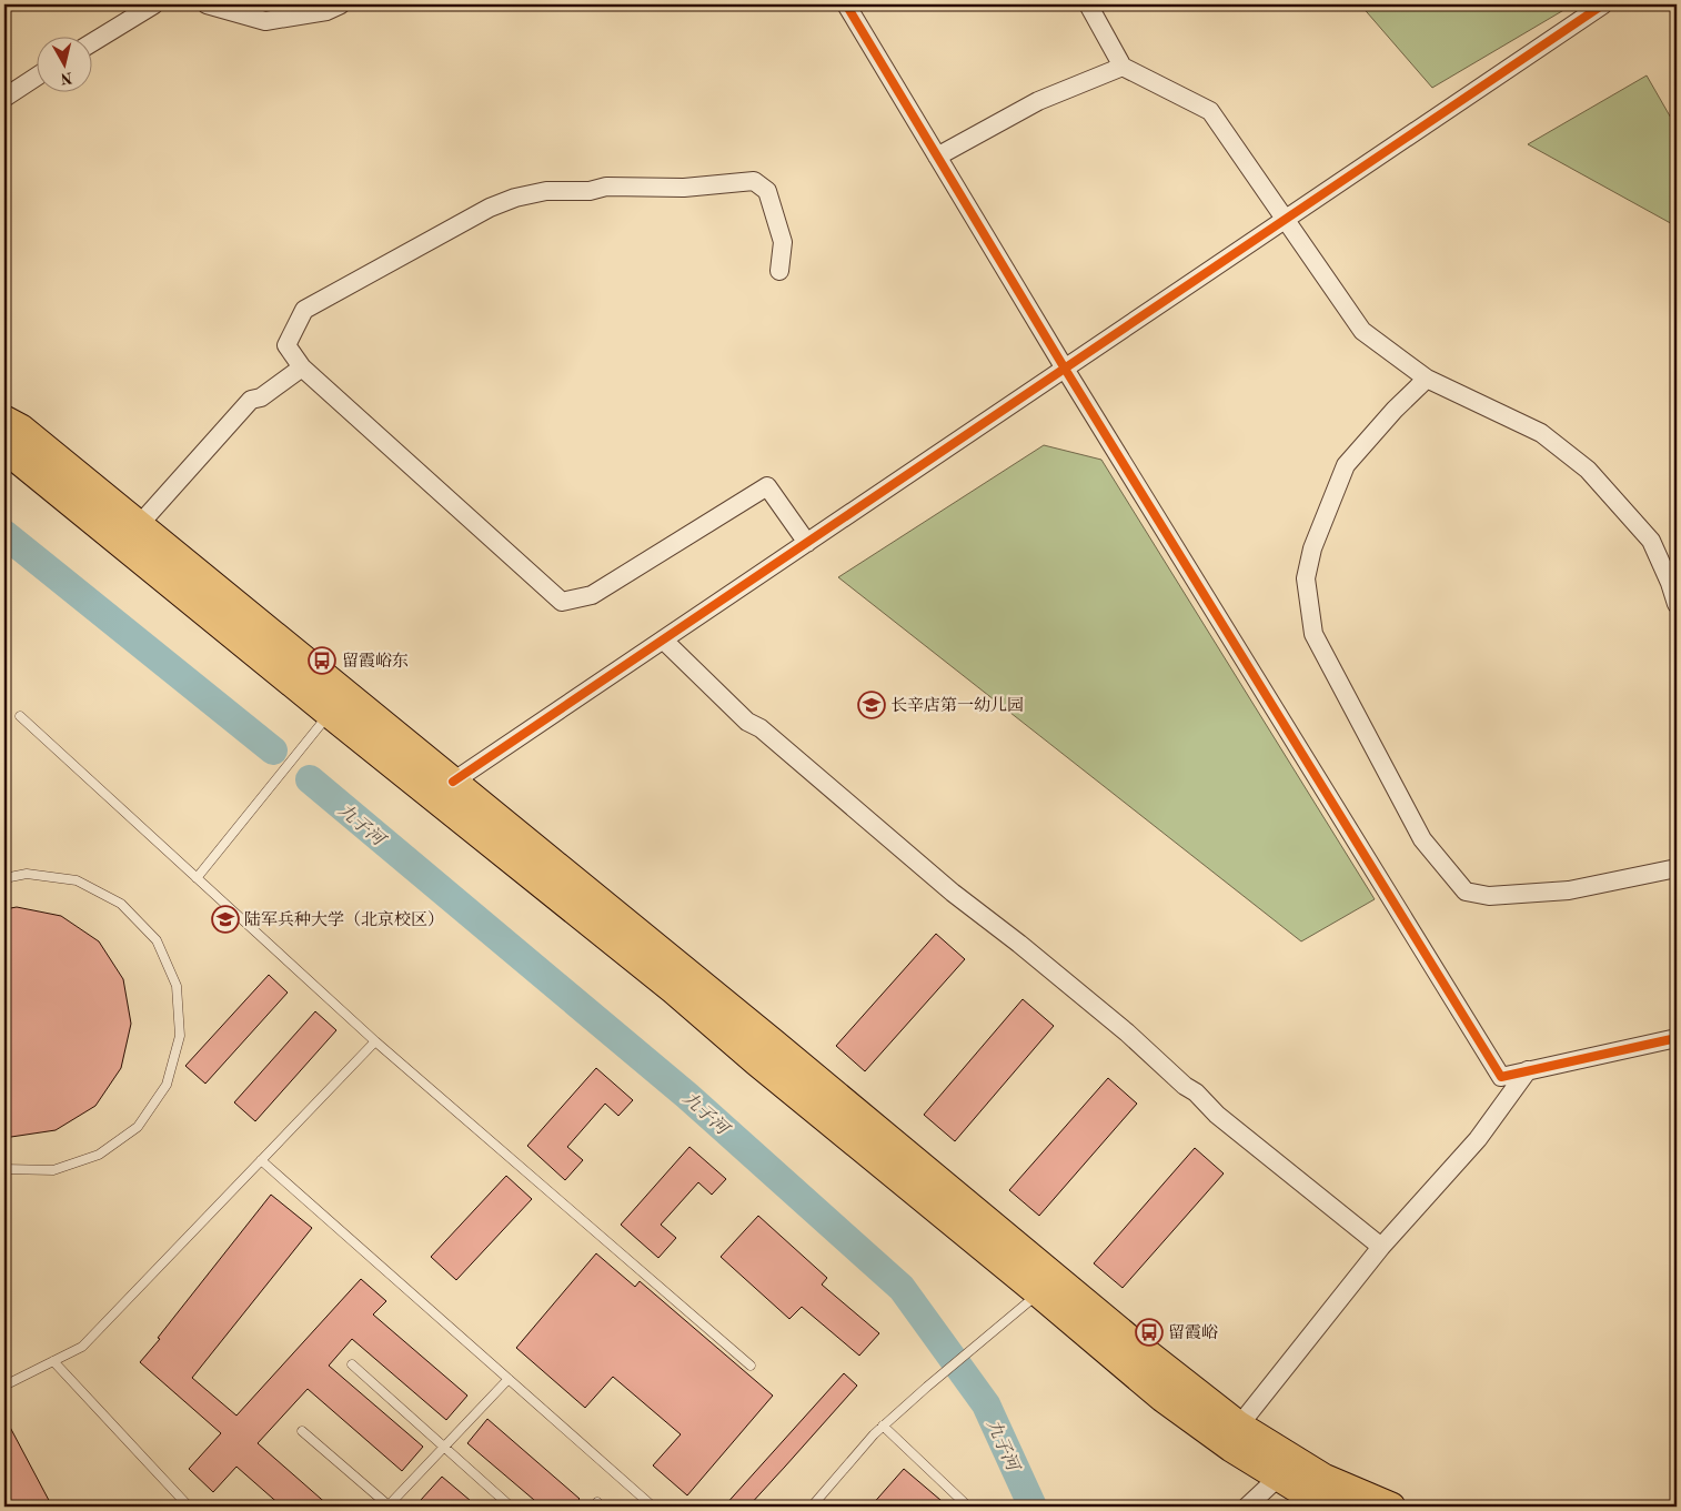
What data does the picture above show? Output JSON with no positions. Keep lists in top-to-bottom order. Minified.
{"water":["九子河"],"places":{"bus stop":["留霞峪东","留霞峪"],"school or university":["长辛店第一幼儿园","陆军兵种大学（北京校区）"]},"north":"bottom"}
